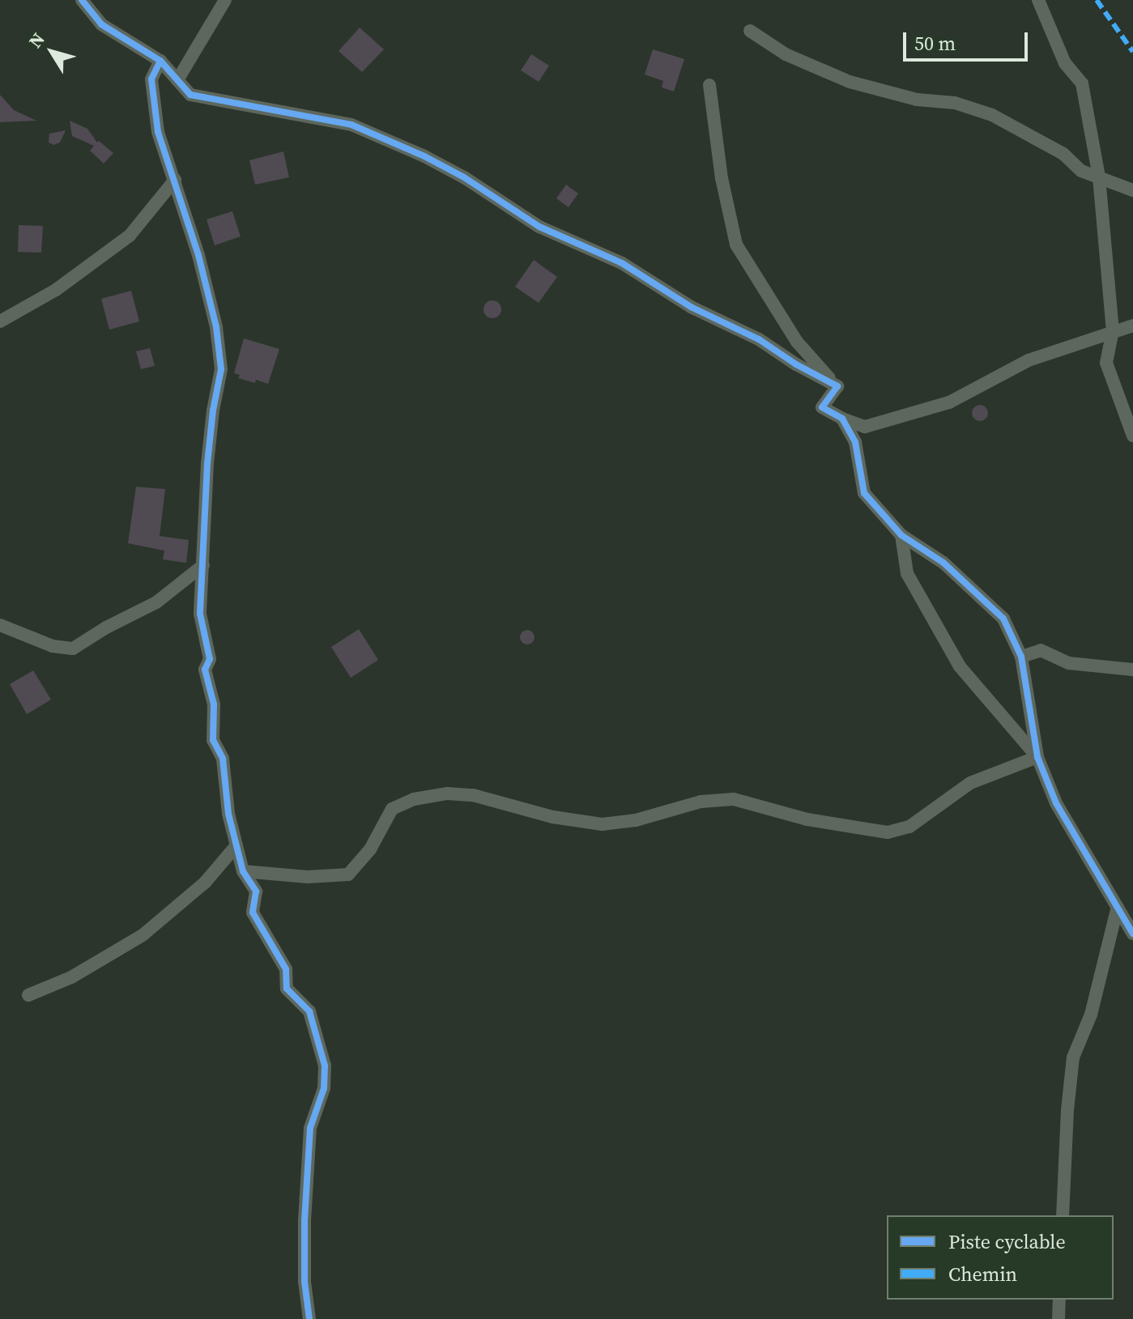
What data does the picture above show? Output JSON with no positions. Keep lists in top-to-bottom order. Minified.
{"legend":["Piste cyclable","Chemin"],"scale_bar":"50 m","north":"top left"}
